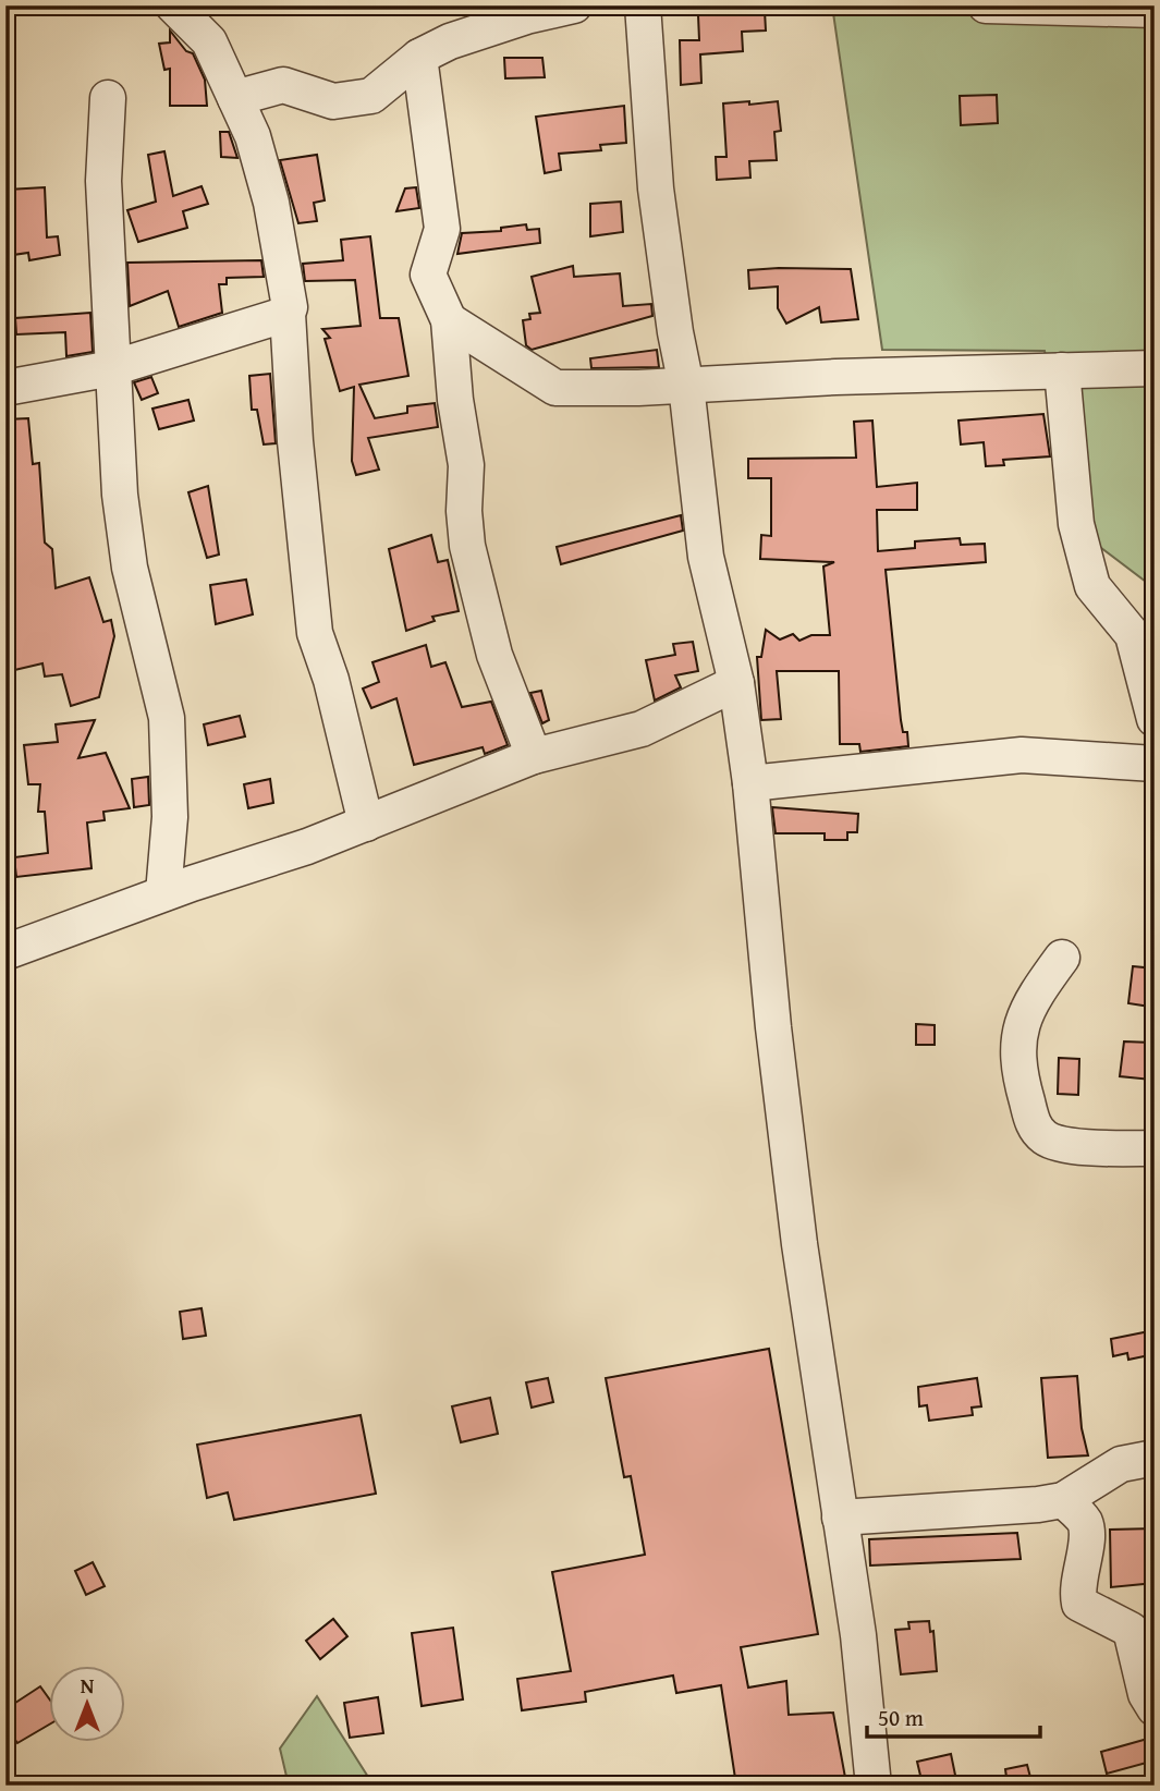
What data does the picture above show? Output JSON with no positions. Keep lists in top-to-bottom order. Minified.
{"scale_bar":"50 m","north":"top"}
